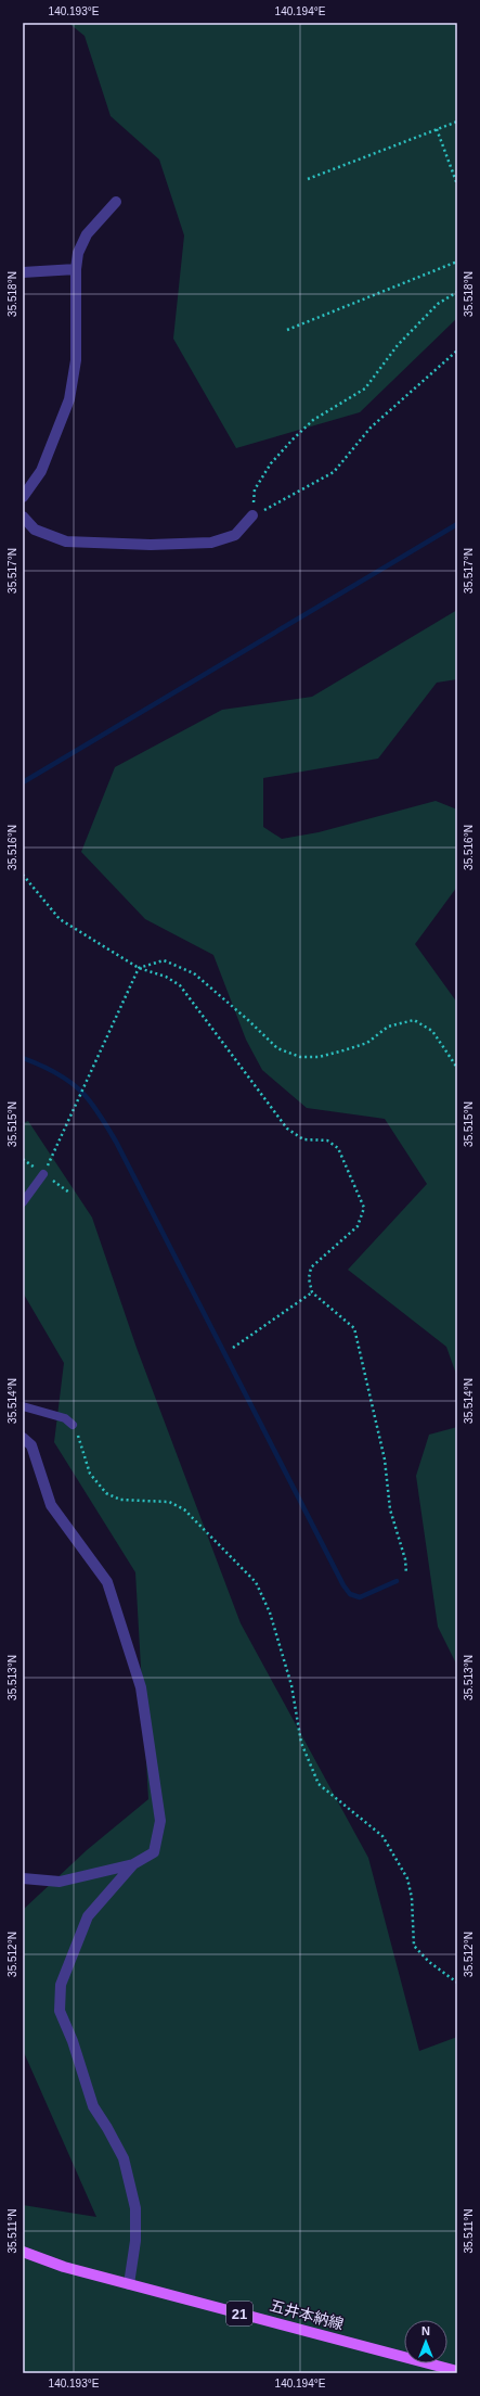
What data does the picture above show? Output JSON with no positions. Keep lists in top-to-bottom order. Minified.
{"streets":{"main road":["21","五井本納線"]},"north":"top","coordinates":["140.193°E","140.194°E","35.518°N","35.517°N","35.516°N","35.515°N","35.514°N","35.513°N","35.512°N","35.511°N"]}
